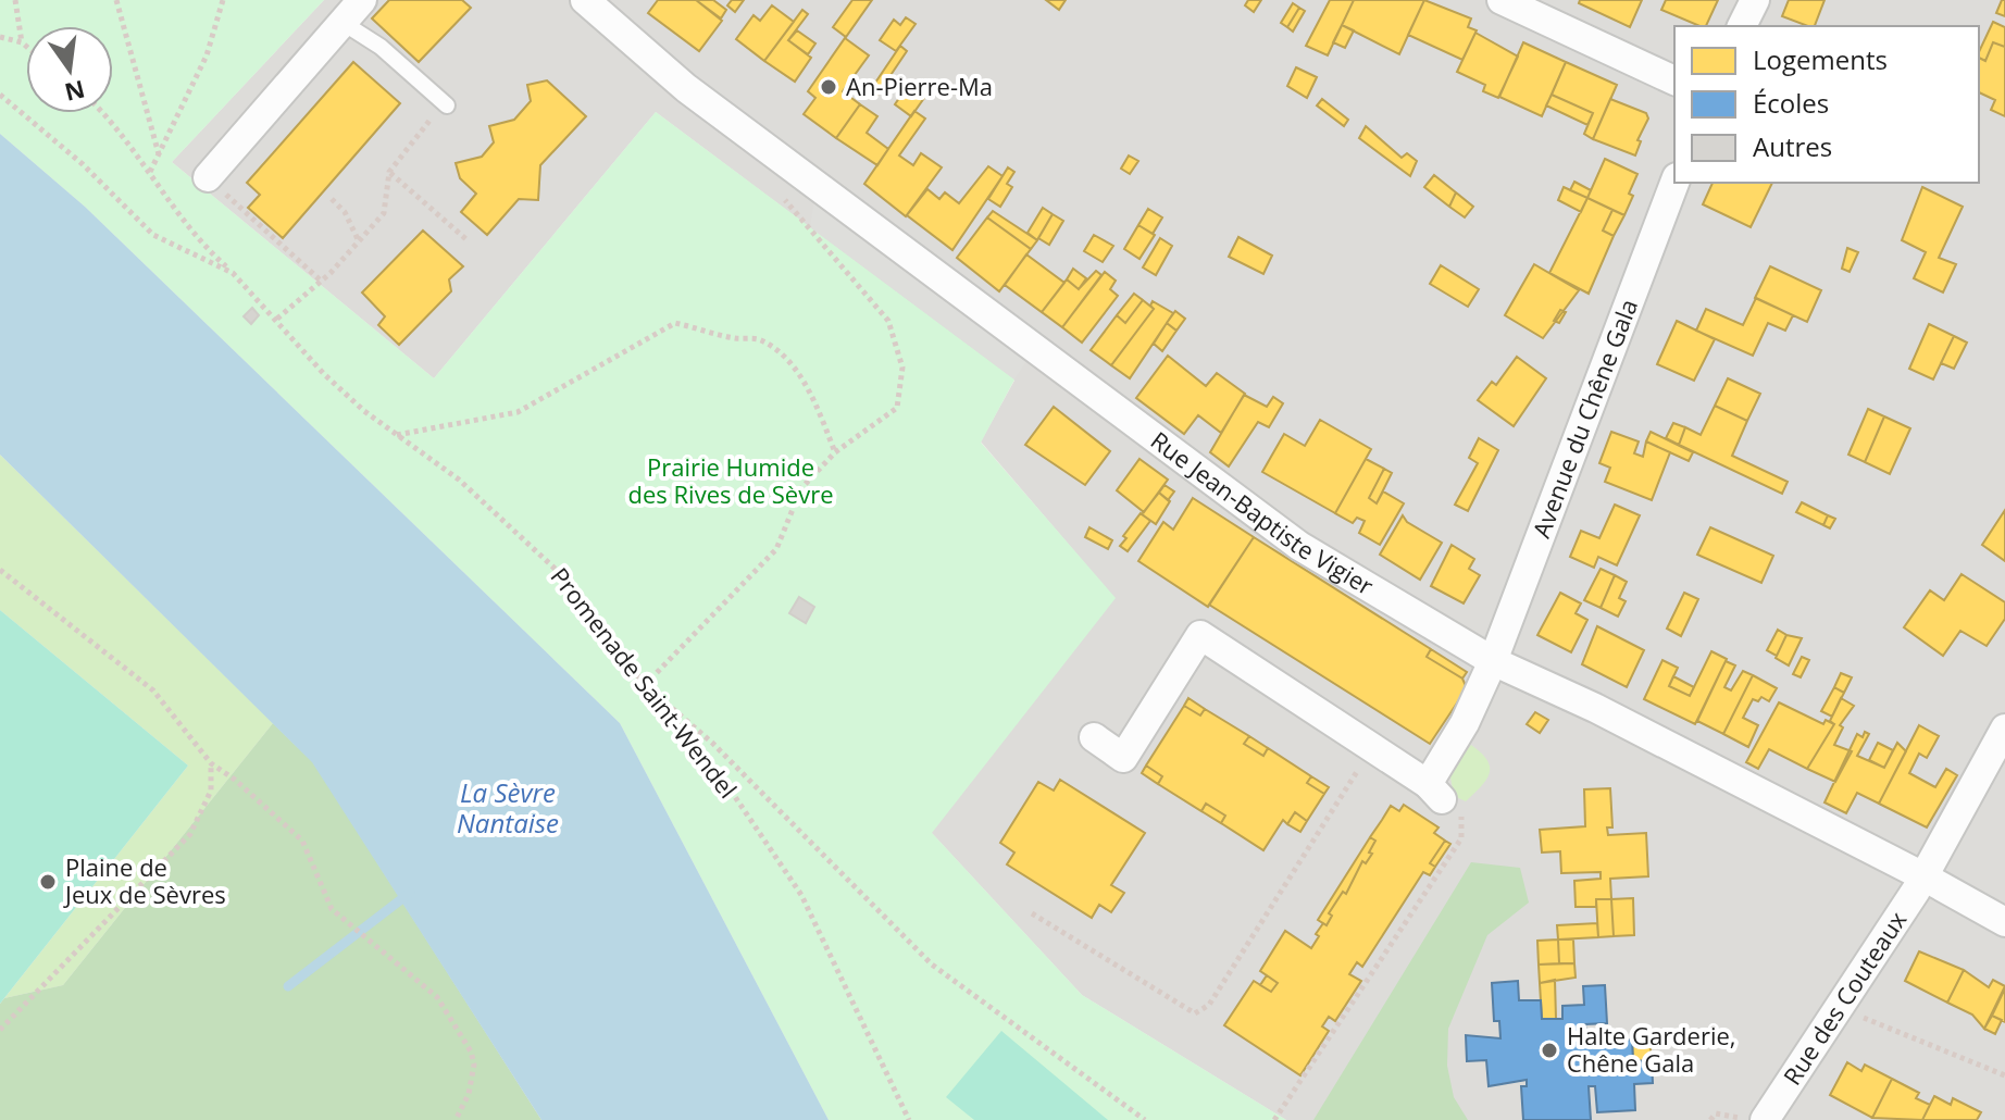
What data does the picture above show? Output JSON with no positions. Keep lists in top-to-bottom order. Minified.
{"streets":{"street":["Avenue du Chêne Gala","Rue Jean-Baptiste Vigier","Rue des Couteaux"],"path":["Promenade Saint-Wendel"]},"crossings":[["Avenue du Chêne Gala","Rue Jean-Baptiste Vigier"],["Rue Jean-Baptiste Vigier","Rue des Couteaux"]],"water":["La Sèvre Nantaise"],"parks":["Prairie Humide des Rives de Sèvre"],"places":["An-Pierre-Ma","Plaine de Jeux de Sèvres","Halte Garderie, Chêne Gala"],"legend":["Logements","Écoles","Autres"],"north":"bottom"}
